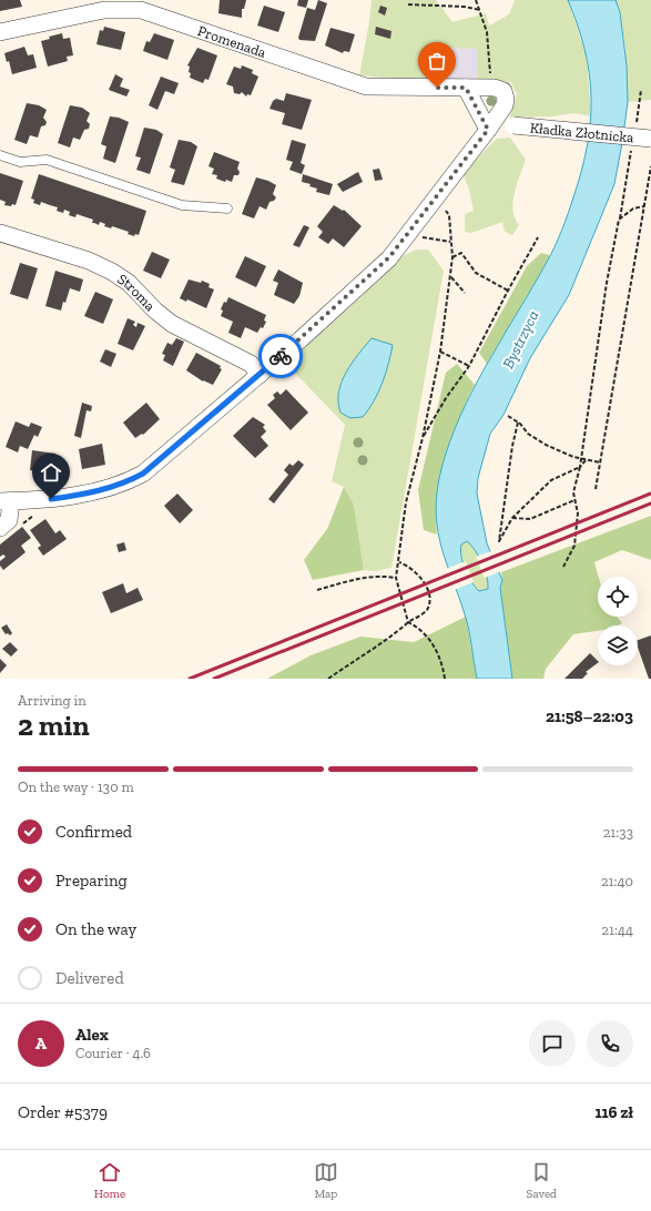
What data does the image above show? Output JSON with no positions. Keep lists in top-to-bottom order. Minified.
{"streets":{"street":["Promenada","Kładka Złotnicka","Stroma"]},"water":["Bystrzyca"],"page":{"heading":["2 min","Arriving in","21:58–22:03"],"panel":["Alex","Courier · 4.6","Order #5379","116 zł"],"bar":"On the way · 130 m","list":[["Confirmed","21:33"],["Preparing","21:40"],["On the way","21:44"],"Delivered"],"round":"A","tabs":["Home","Map","Saved"]}}
